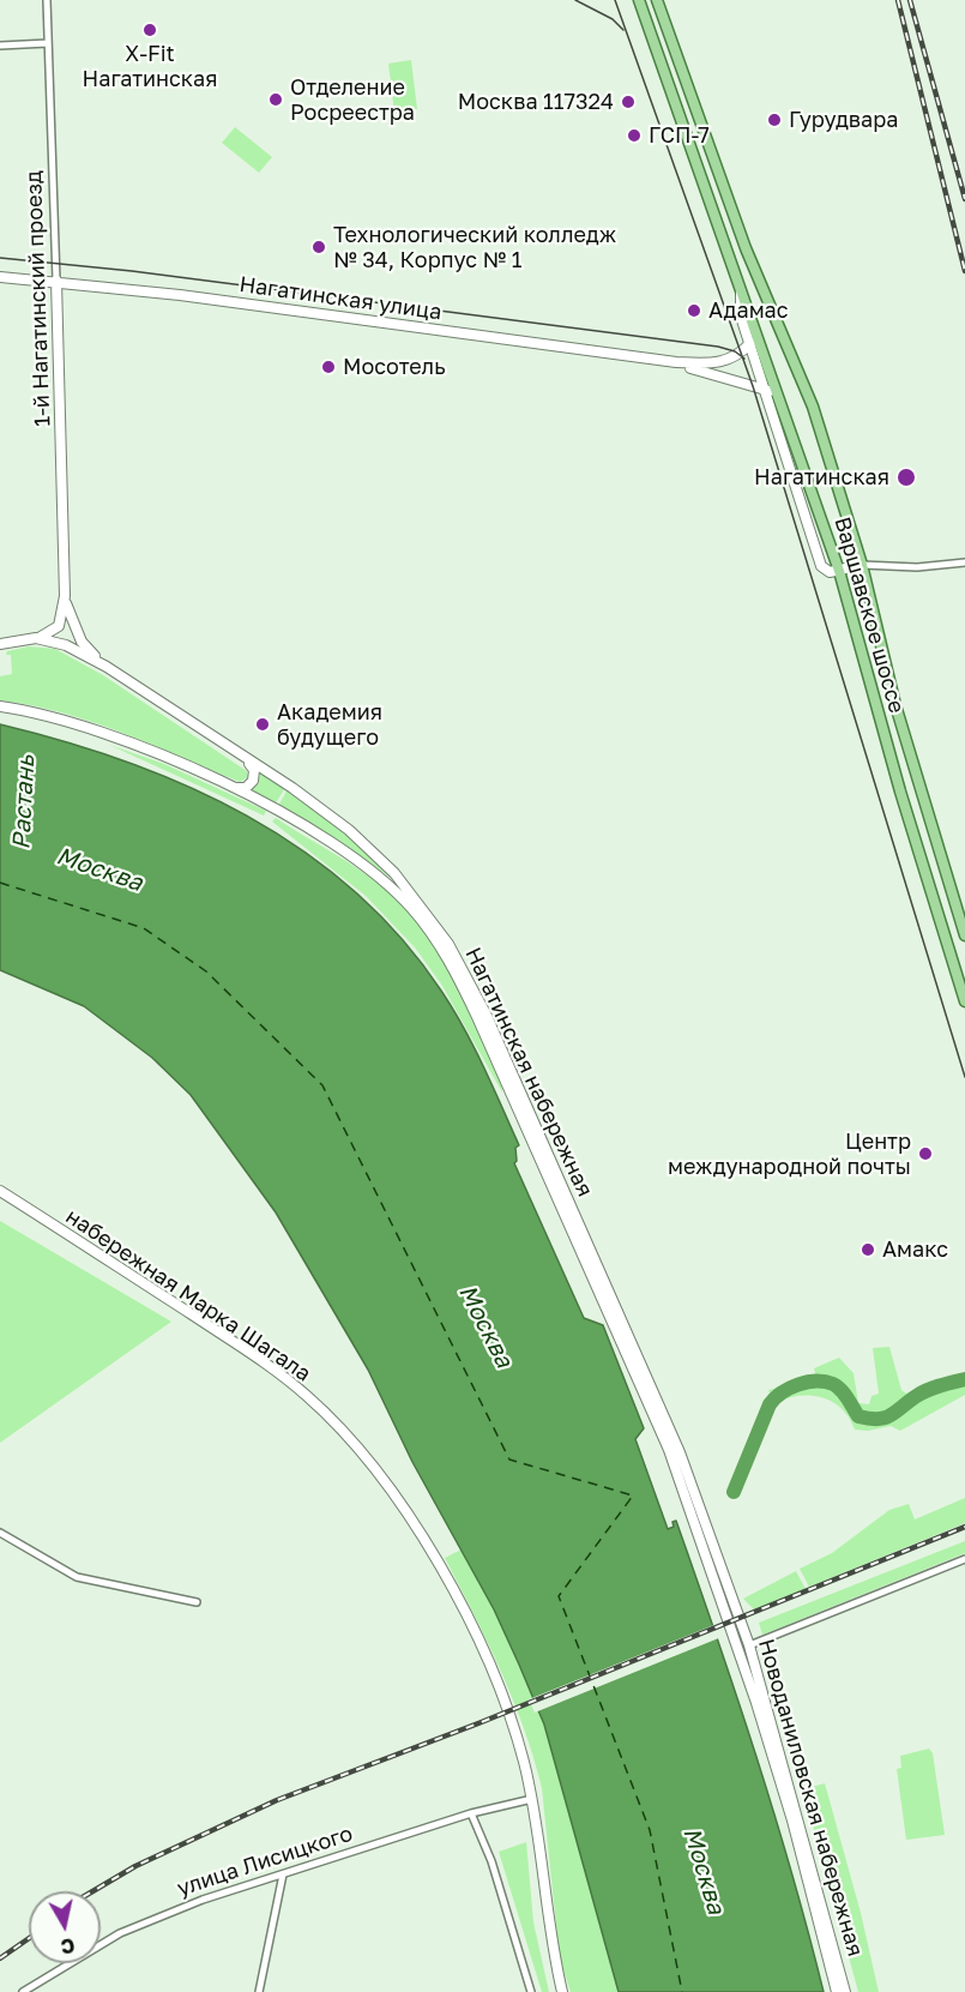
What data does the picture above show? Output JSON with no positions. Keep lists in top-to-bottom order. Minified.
{"streets":{"main road":["1-й Нагатинский проезд","Нагатинская улица","Варшавское шоссе","Нагатинская набережная","набережная Марка Шагала","Новоданиловская набережная"],"street":["улица Лисицкого"]},"crossings":[["1-й Нагатинский проезд","Нагатинская улица"],["Нагатинская набережная","Новоданиловская набережная"],["набережная Марка Шагала","улица Лисицкого"]],"water":["Растань","Москва"],"places":["X-Fit Нагатинская","Отделение Росреестра","Москва 117324","Гурудвара","ГСП-7","Технологический колледж № 34, Корпус № 1","Адамас","Мосотель","Нагатинская","Академия будущего","Центр международной почты","Амакс"],"north":"bottom"}
